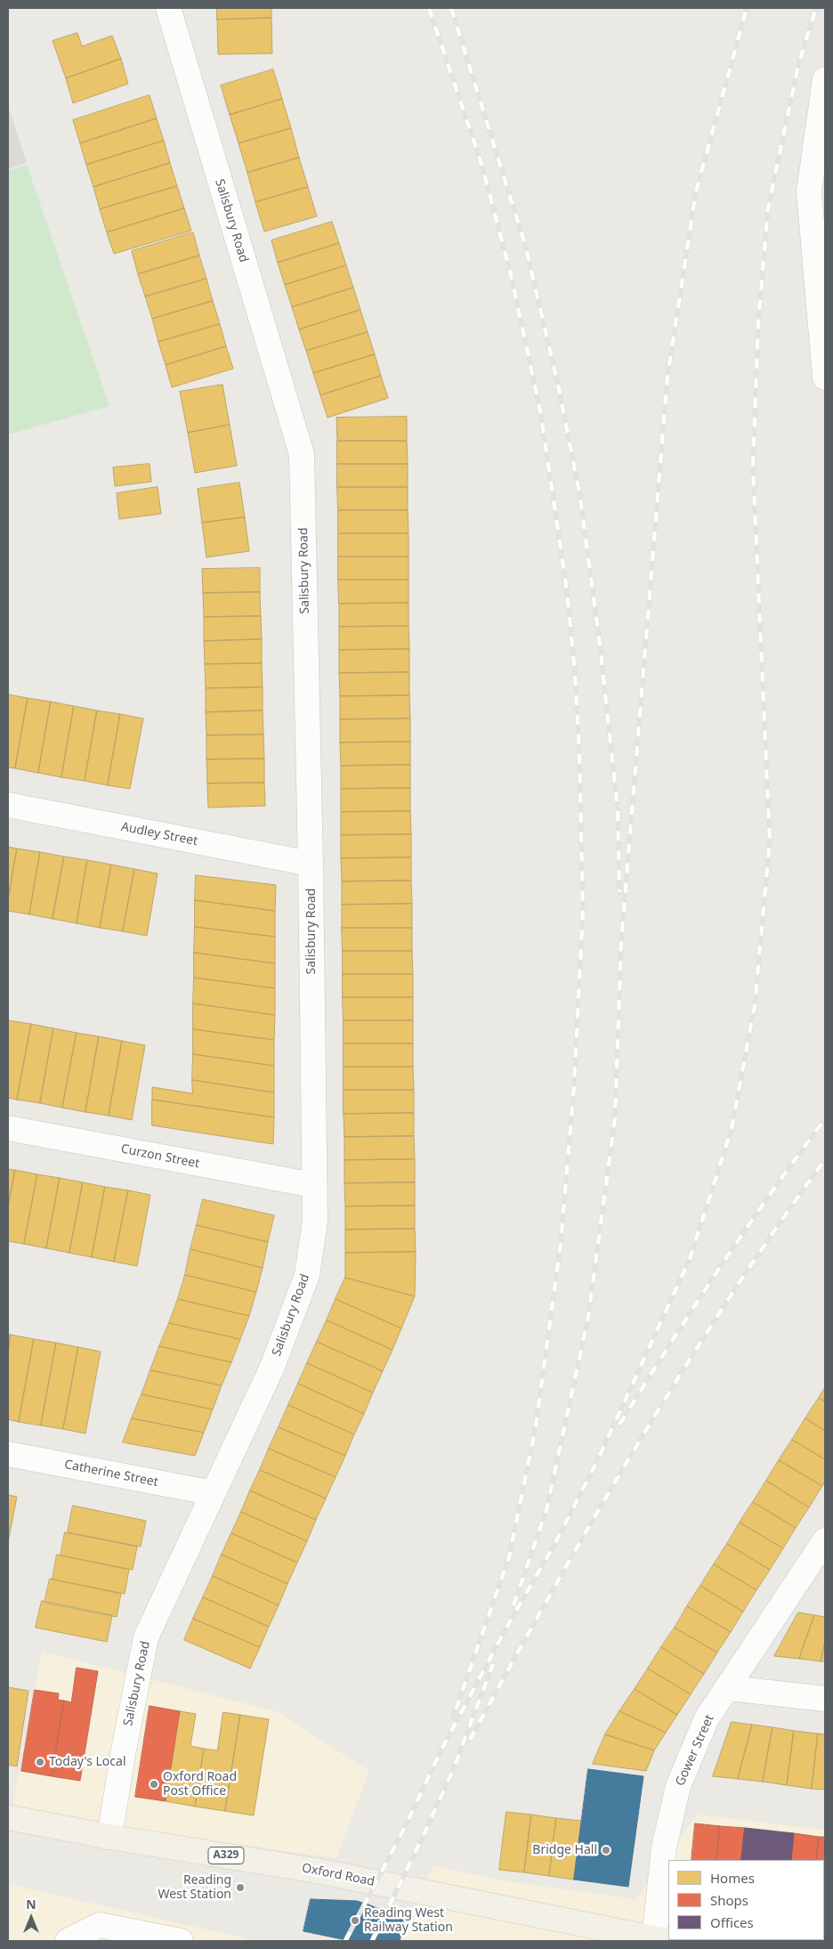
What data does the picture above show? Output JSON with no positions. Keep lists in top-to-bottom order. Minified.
{"streets":{"main road":["A329","Oxford Road"],"street":["Salisbury Road","Audley Street","Curzon Street","Catherine Street","Gower Street"]},"crossings":[["Salisbury Road","Audley Street"],["Salisbury Road","Curzon Street"],["Salisbury Road","Catherine Street"],["Salisbury Road","Oxford Road"],["Gower Street","Oxford Road"]],"places":["Today's Local","Oxford Road Post Office","Bridge Hall","Reading West Station","Reading West Railway Station"],"legend":["Homes","Shops","Offices"],"north":"top"}
